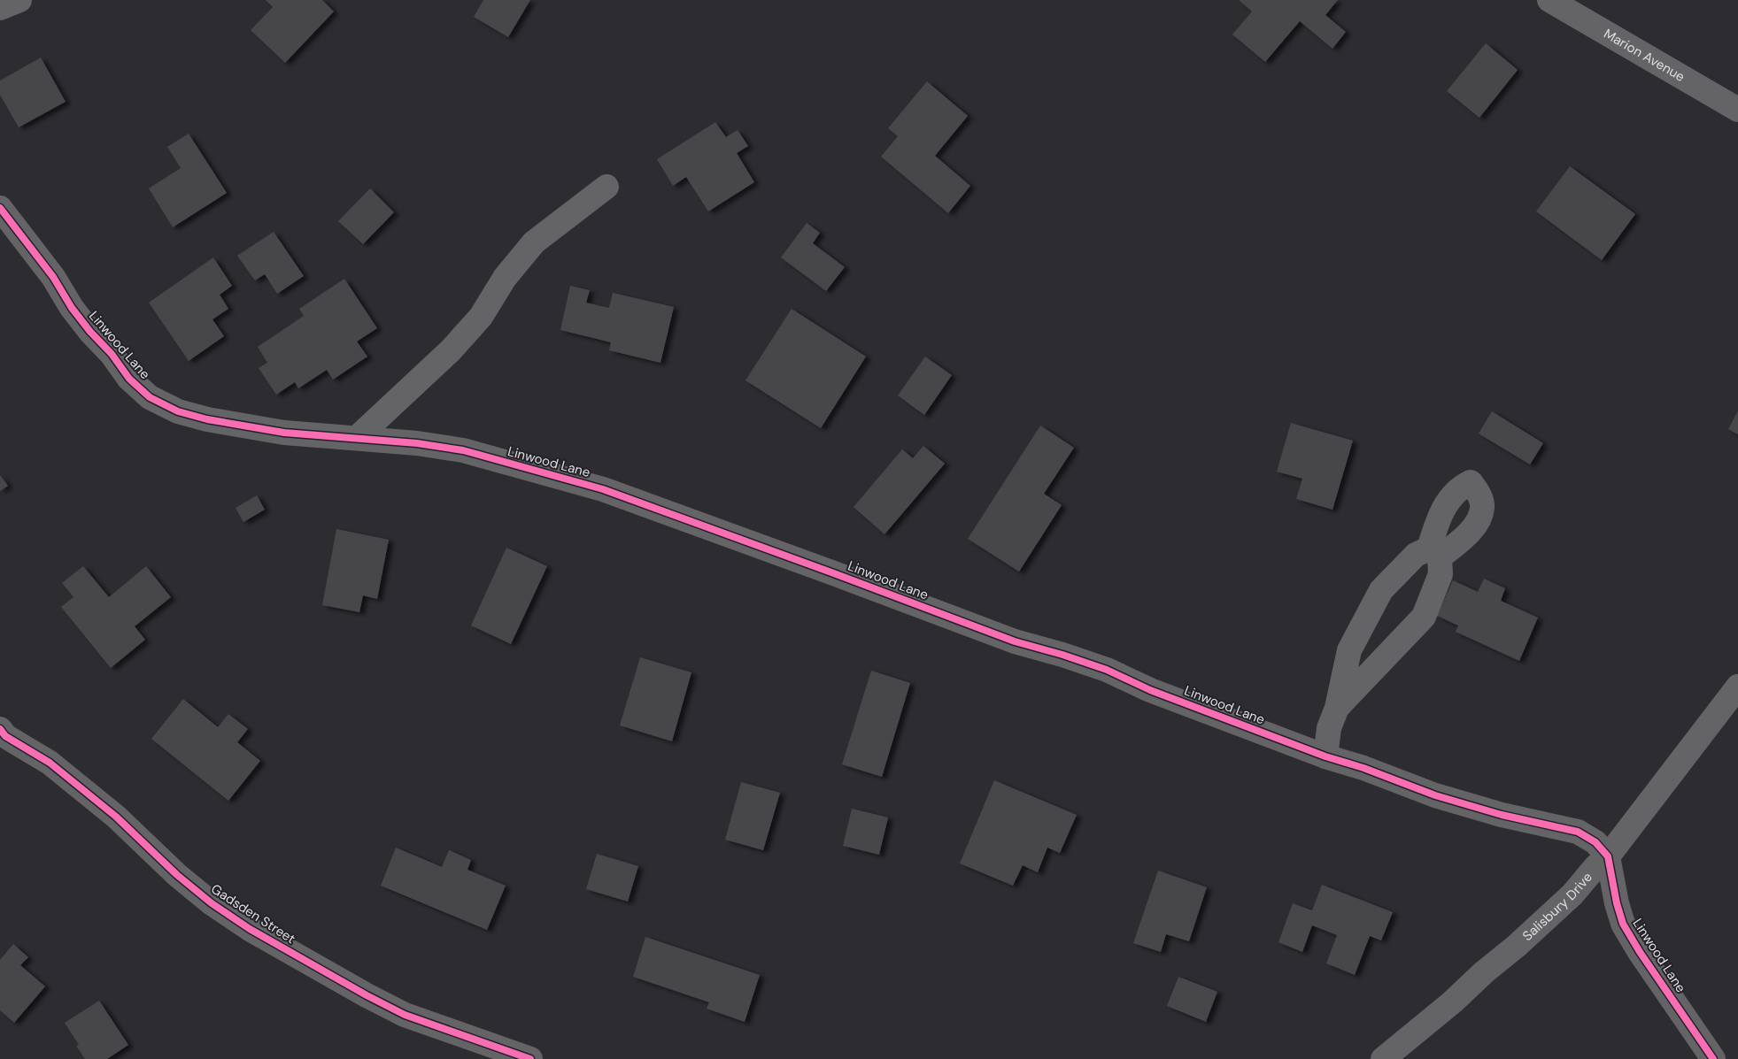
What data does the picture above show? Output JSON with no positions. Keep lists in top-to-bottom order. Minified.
{"streets":{"street":["Marion Avenue","Linwood Lane","Salisbury Drive","Gadsden Street"]},"crossings":[["Linwood Lane","Salisbury Drive"]]}
